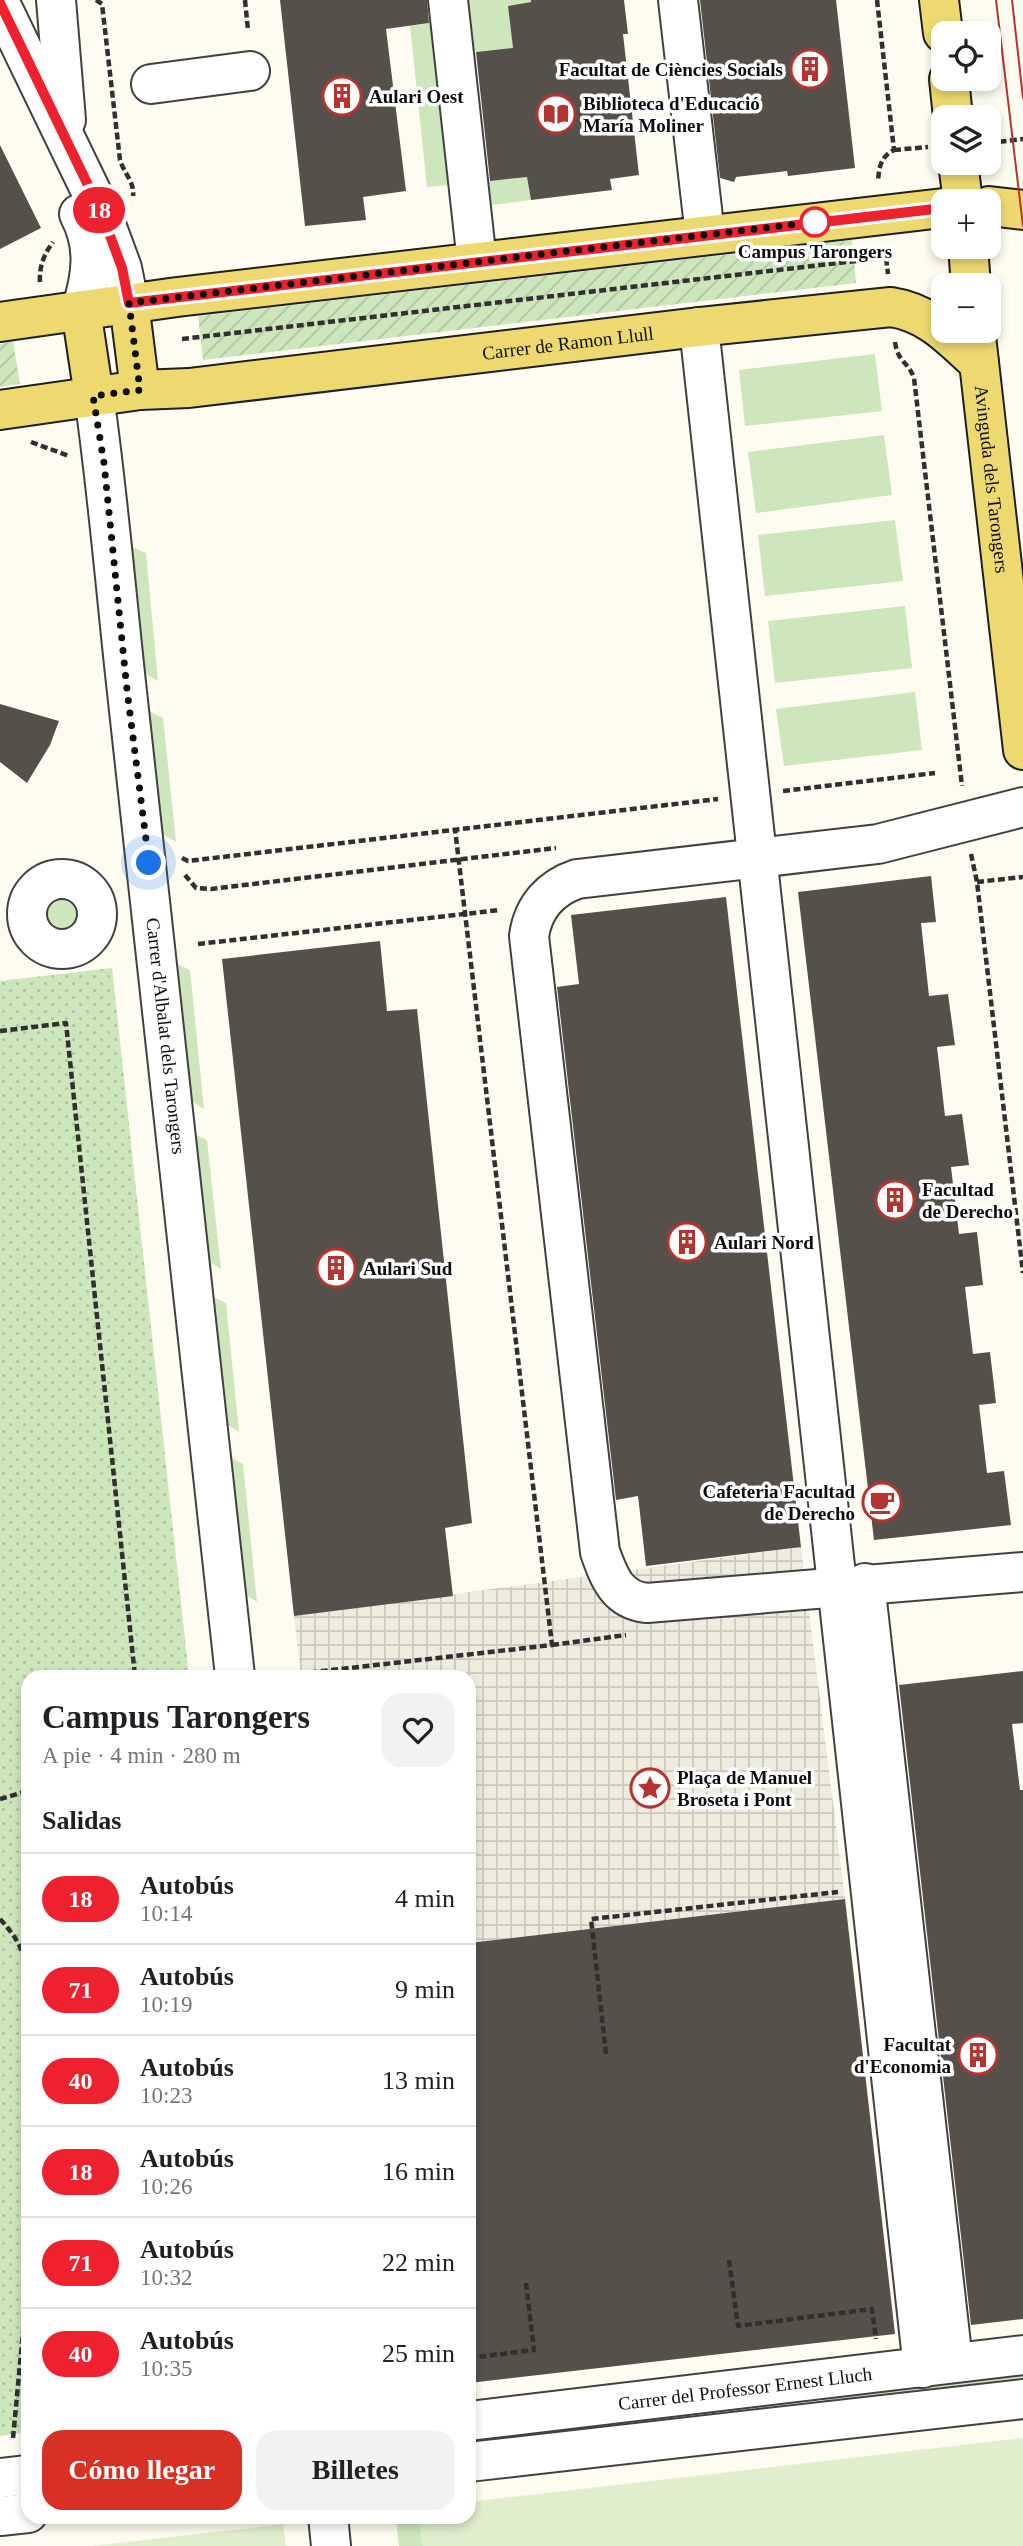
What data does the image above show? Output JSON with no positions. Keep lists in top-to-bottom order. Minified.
{"streets":{"main road":["Carrer de Ramon Llull","Avinguda dels Tarongers"],"street":["Carrer d'Albalat dels Tarongers","Carrer del Professor Ernest Lluch"]},"crossings":[["Carrer de Ramon Llull","Avinguda dels Tarongers"],["Carrer de Ramon Llull","Carrer d'Albalat dels Tarongers"]],"places":{"building":["Facultat de Ciències Socials","Aulari Oest","Facultad de Derecho","Aulari Nord","Aulari Sud","Facultat d'Economia"],"library":["Biblioteca d'Educació María Moliner"],"other":["Campus Tarongers"],"cafe":["Cafeteria Facultad de Derecho"],"place":["Plaça de Manuel Broseta i Pont"]},"lines":["bus line 18"],"page":{"on_map":"18","map_buttons":["+","−"],"heading":[["Campus Tarongers","A pie · 4 min · 280 m"],"Salidas"],"list":[{"mark":"18","name":"Autobús","note":"10:14","value":"4 min"},{"mark":"71","name":"Autobús","note":"10:19","value":"9 min"},{"mark":"40","name":"Autobús","note":"10:23","value":"13 min"},{"mark":"18","name":"Autobús","note":"10:26","value":"16 min"},{"mark":"71","name":"Autobús","note":"10:32","value":"22 min"},{"mark":"40","name":"Autobús","note":"10:35","value":"25 min"}],"buttons":["Cómo llegar","Billetes"]}}
